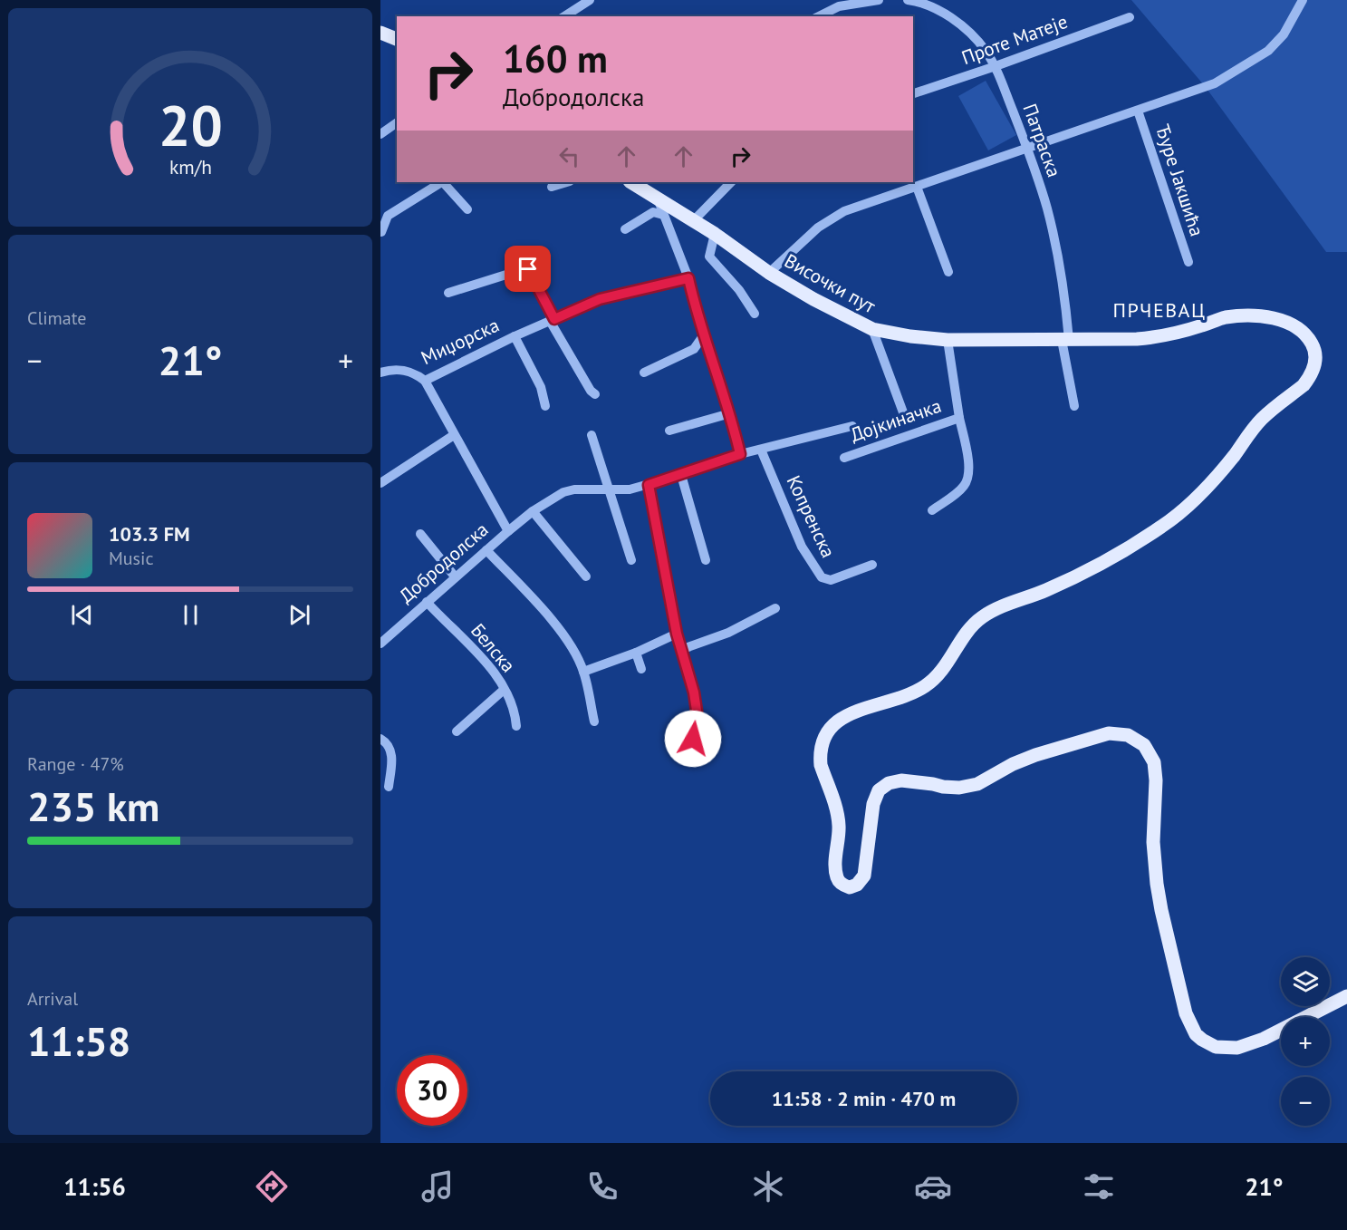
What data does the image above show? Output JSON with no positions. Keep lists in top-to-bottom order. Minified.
{"streets":{"main road":["Височки пут"],"street":["Проте Матеје","Патраска","Ђуре Јакшића","Миџорска","Дојкиначка","Копренска","Добродолска","Белска"]},"crossings":[["Проте Матеје","Патраска"],["Патраска","Ђуре Јакшића"],["Патраска","Височки пут"],["Ђуре Јакшића","Височки пут"],["Височки пут","Дојкиначка"],["Добродолска","Белска"]],"districts":["ПРЧЕВАЦ"],"page":{"turn":["160 m","Добродолска"],"tile":["Climate",["Range · 47%","235 km"],["Arrival","11:58"]],"heat":["−","21°","+"],"song":["103.3 FM","Music"],"map_buttons":["+","−"],"limit":"30","trip":"11:58 · 2 min · 470 m","tabs":["11:56","21°"],"gauge":["20","km/h"]}}
